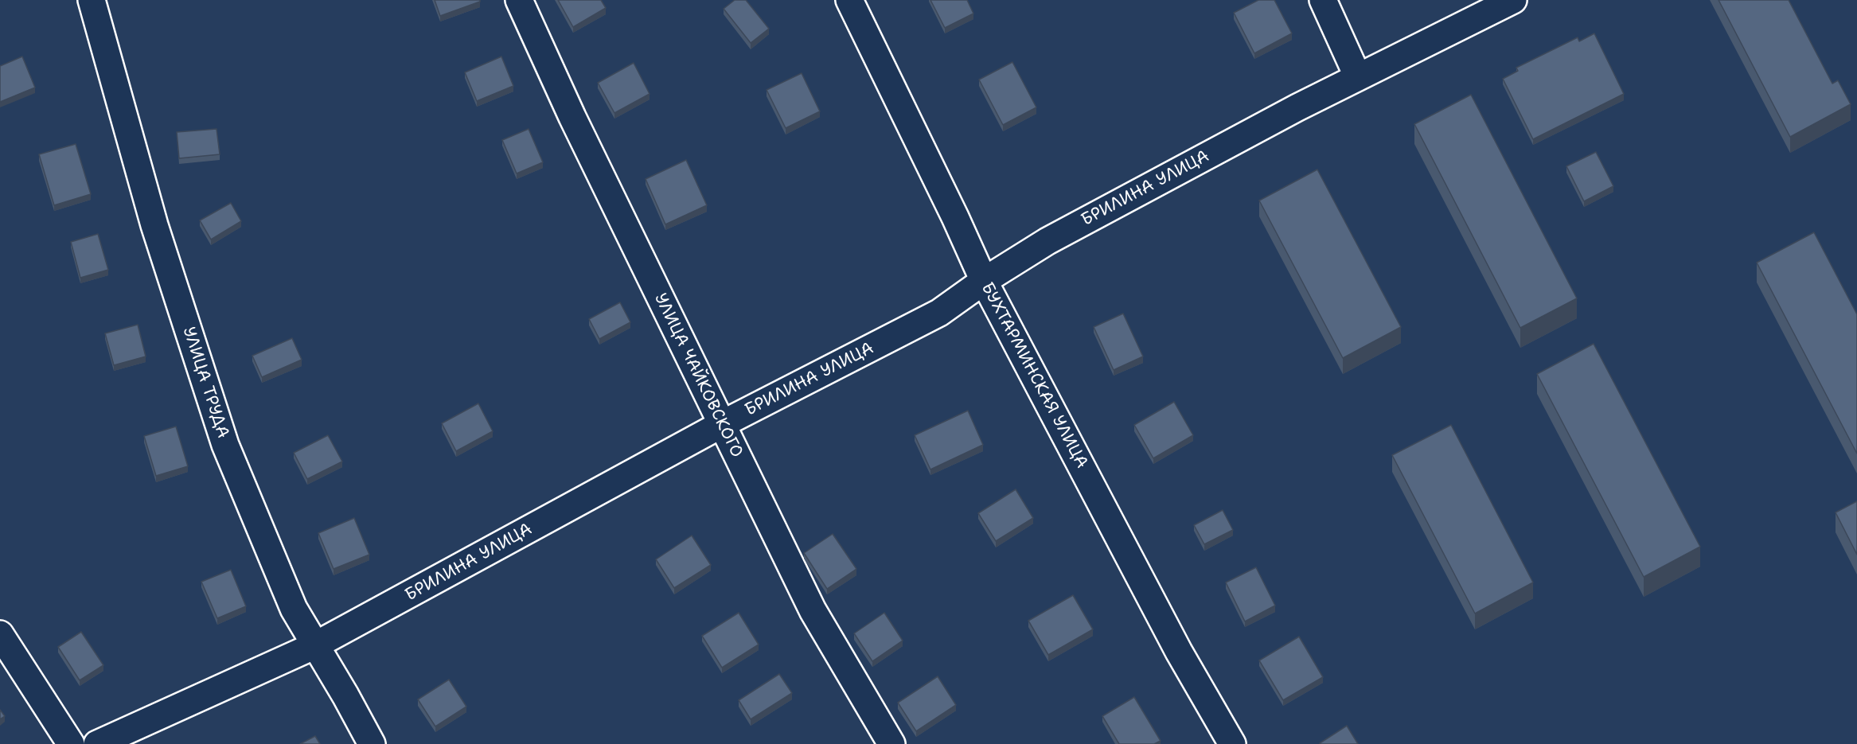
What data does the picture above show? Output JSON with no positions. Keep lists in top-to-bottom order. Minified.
{"streets":{"street":["БРИЛИНА УЛИЦА","УЛИЦА ЧАЙКОВСКОГО","БУХТАРМИНСКАЯ УЛИЦА","УЛИЦА ТРУДА"]},"crossings":[["БРИЛИНА УЛИЦА","УЛИЦА ЧАЙКОВСКОГО"],["БРИЛИНА УЛИЦА","БУХТАРМИНСКАЯ УЛИЦА"],["БРИЛИНА УЛИЦА","УЛИЦА ТРУДА"]]}
